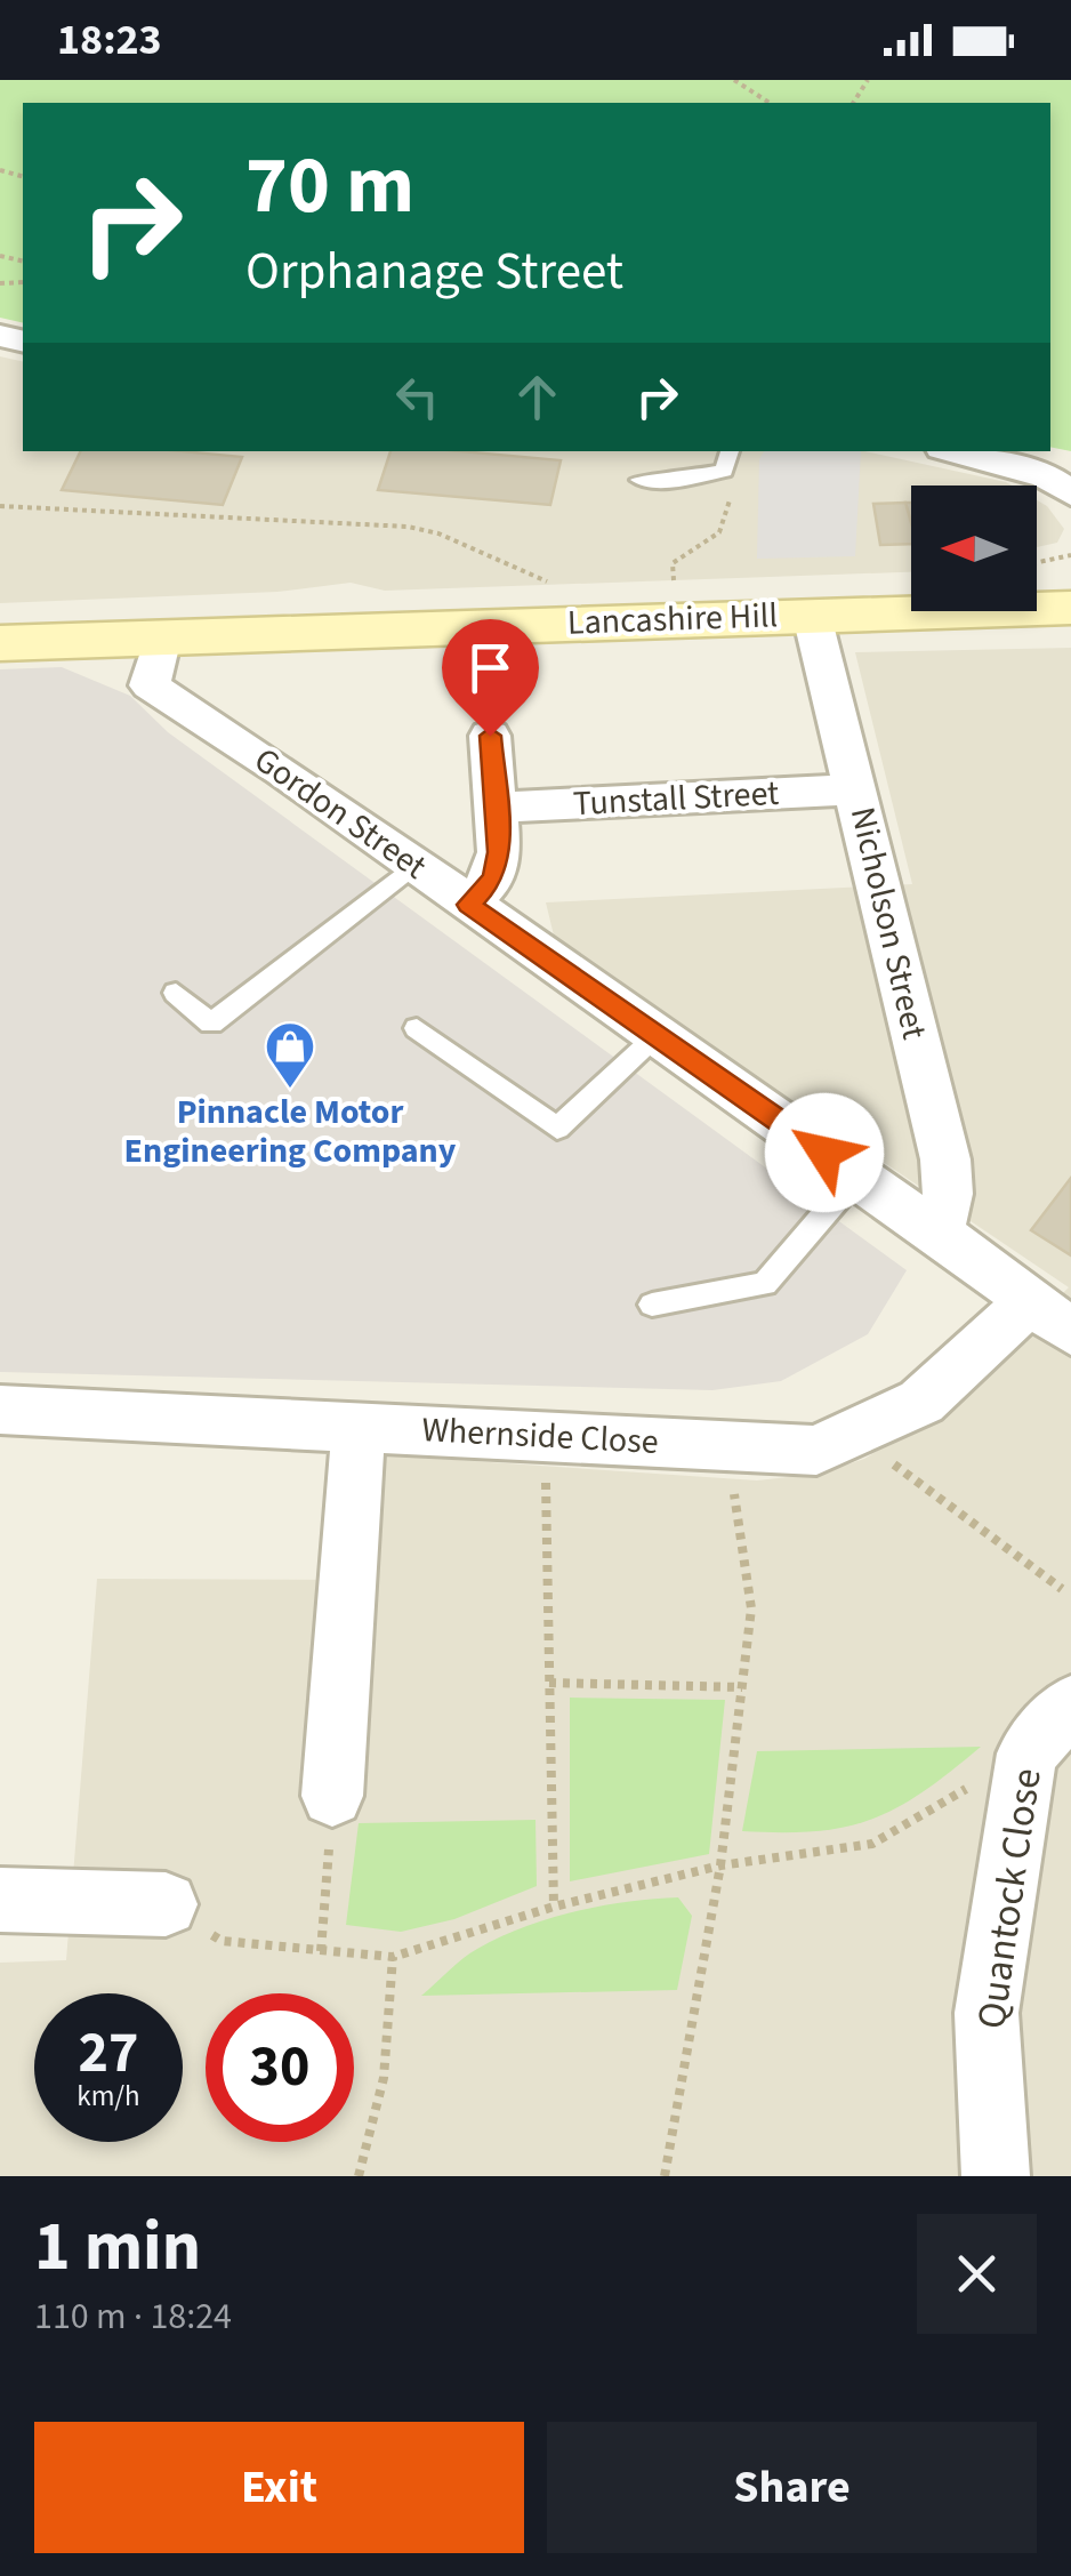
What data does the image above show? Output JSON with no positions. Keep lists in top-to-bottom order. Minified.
{"streets":{"main road":["Lancashire Hill"],"street":["Tunstall Street","Gordon Street","Nicholson Street","Whernside Close","Quantock Close"]},"crossings":[["Lancashire Hill","Gordon Street"],["Lancashire Hill","Nicholson Street"],["Tunstall Street","Nicholson Street"],["Gordon Street","Nicholson Street"],["Gordon Street","Whernside Close"]],"places":{"shop":["Pinnacle Motor Engineering Company"]},"north":"left","page":{"status":"18:23","turn":["70 m","Orphanage Street"],"speed":"27 km/h","limit":"30","heading":["1 min","110 m · 18:24"],"buttons":["Exit","Share"]}}
